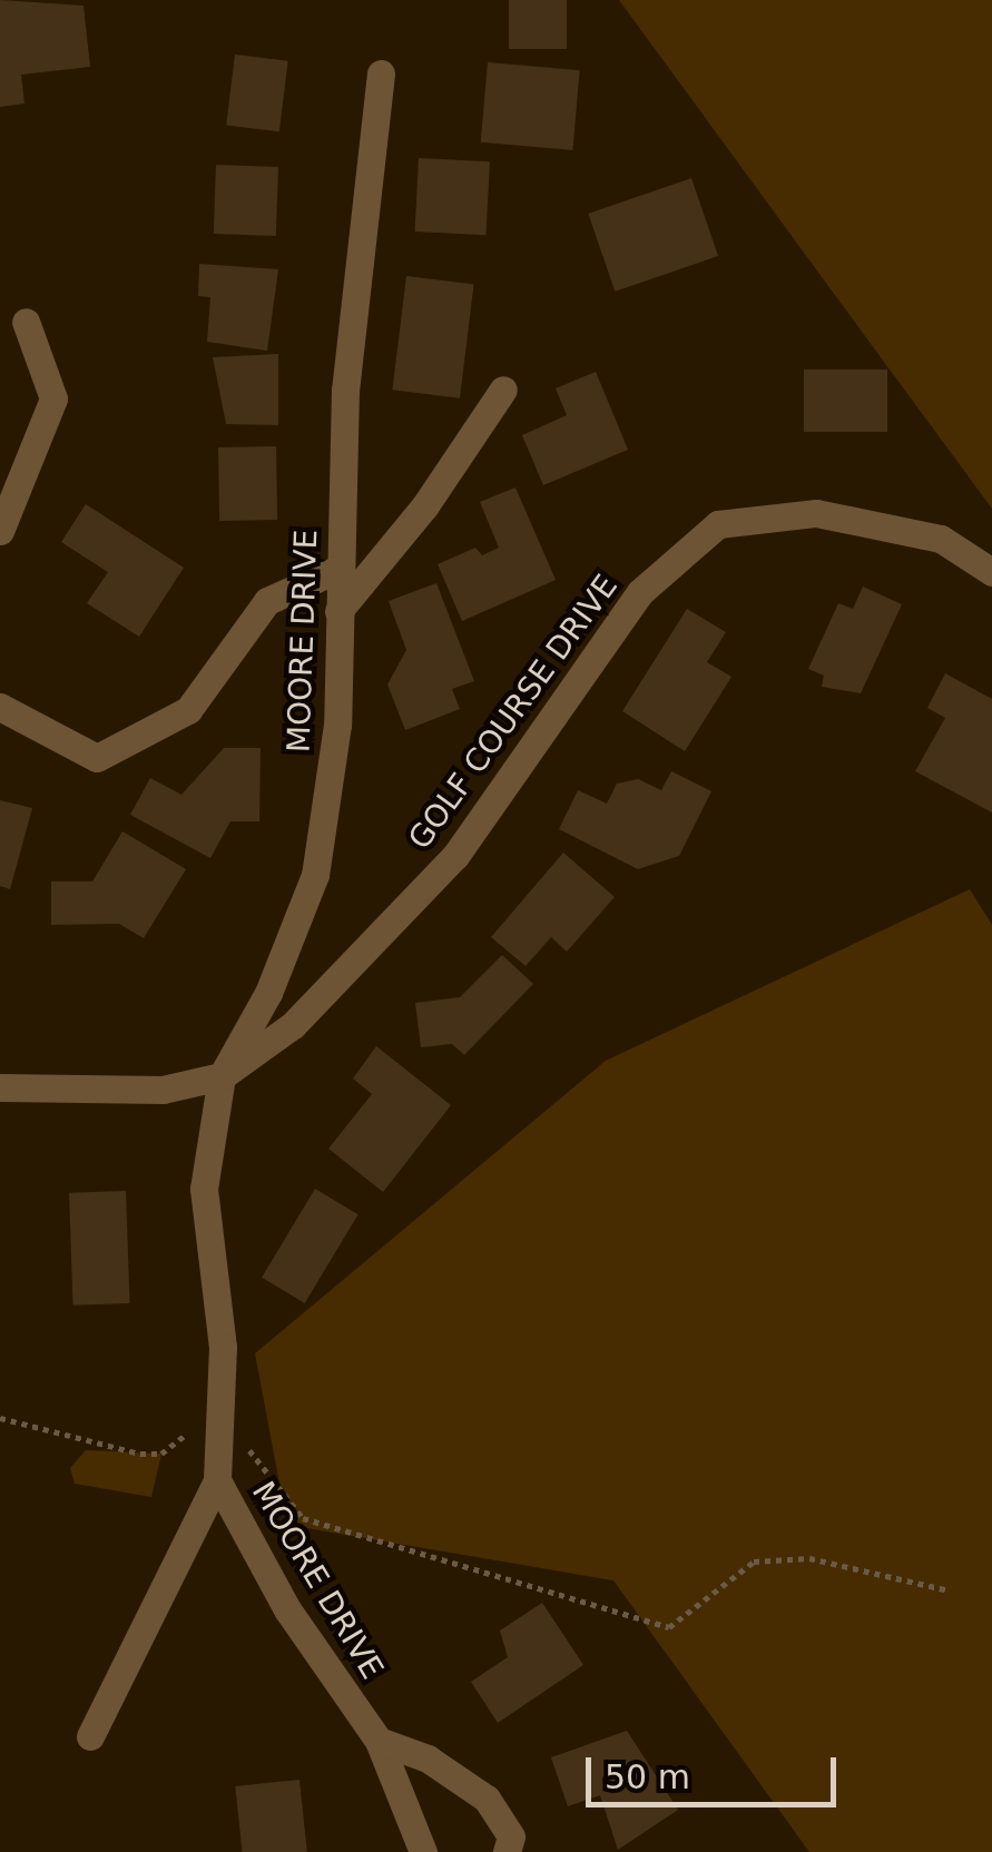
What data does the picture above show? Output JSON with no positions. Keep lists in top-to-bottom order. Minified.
{"streets":{"street":["MOORE DRIVE","GOLF COURSE DRIVE"]},"crossings":[["MOORE DRIVE","GOLF COURSE DRIVE"]],"scale_bar":"50 m"}
